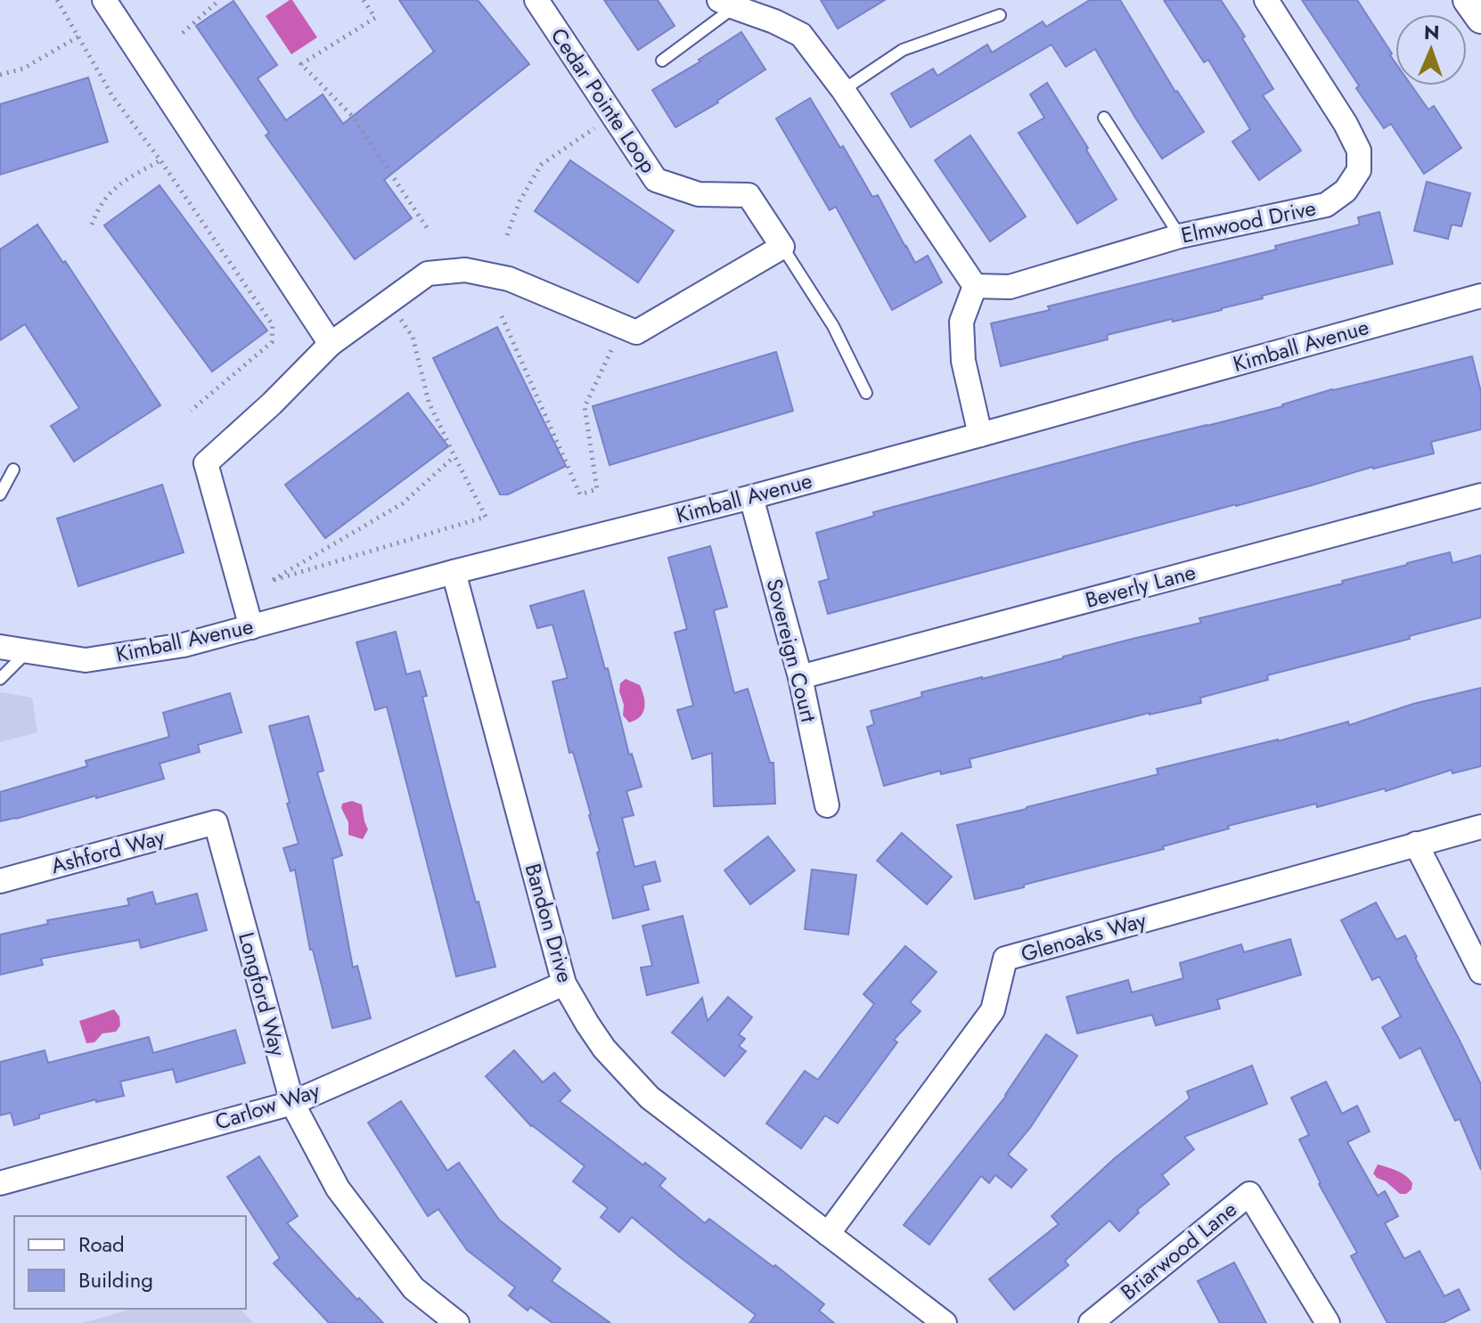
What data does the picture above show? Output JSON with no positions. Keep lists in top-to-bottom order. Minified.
{"streets":{"street":["Cedar Pointe Loop","Elmwood Drive","Kimball Avenue","Beverly Lane","Sovereign Court","Ashford Way","Bandon Drive","Glenoaks Way","Longford Way","Carlow Way","Briarwood Lane"]},"crossings":[["Kimball Avenue","Sovereign Court"],["Kimball Avenue","Bandon Drive"],["Beverly Lane","Sovereign Court"],["Ashford Way","Longford Way"],["Bandon Drive","Glenoaks Way"],["Bandon Drive","Carlow Way"],["Longford Way","Carlow Way"]],"legend":["Road","Building"],"north":"top"}
